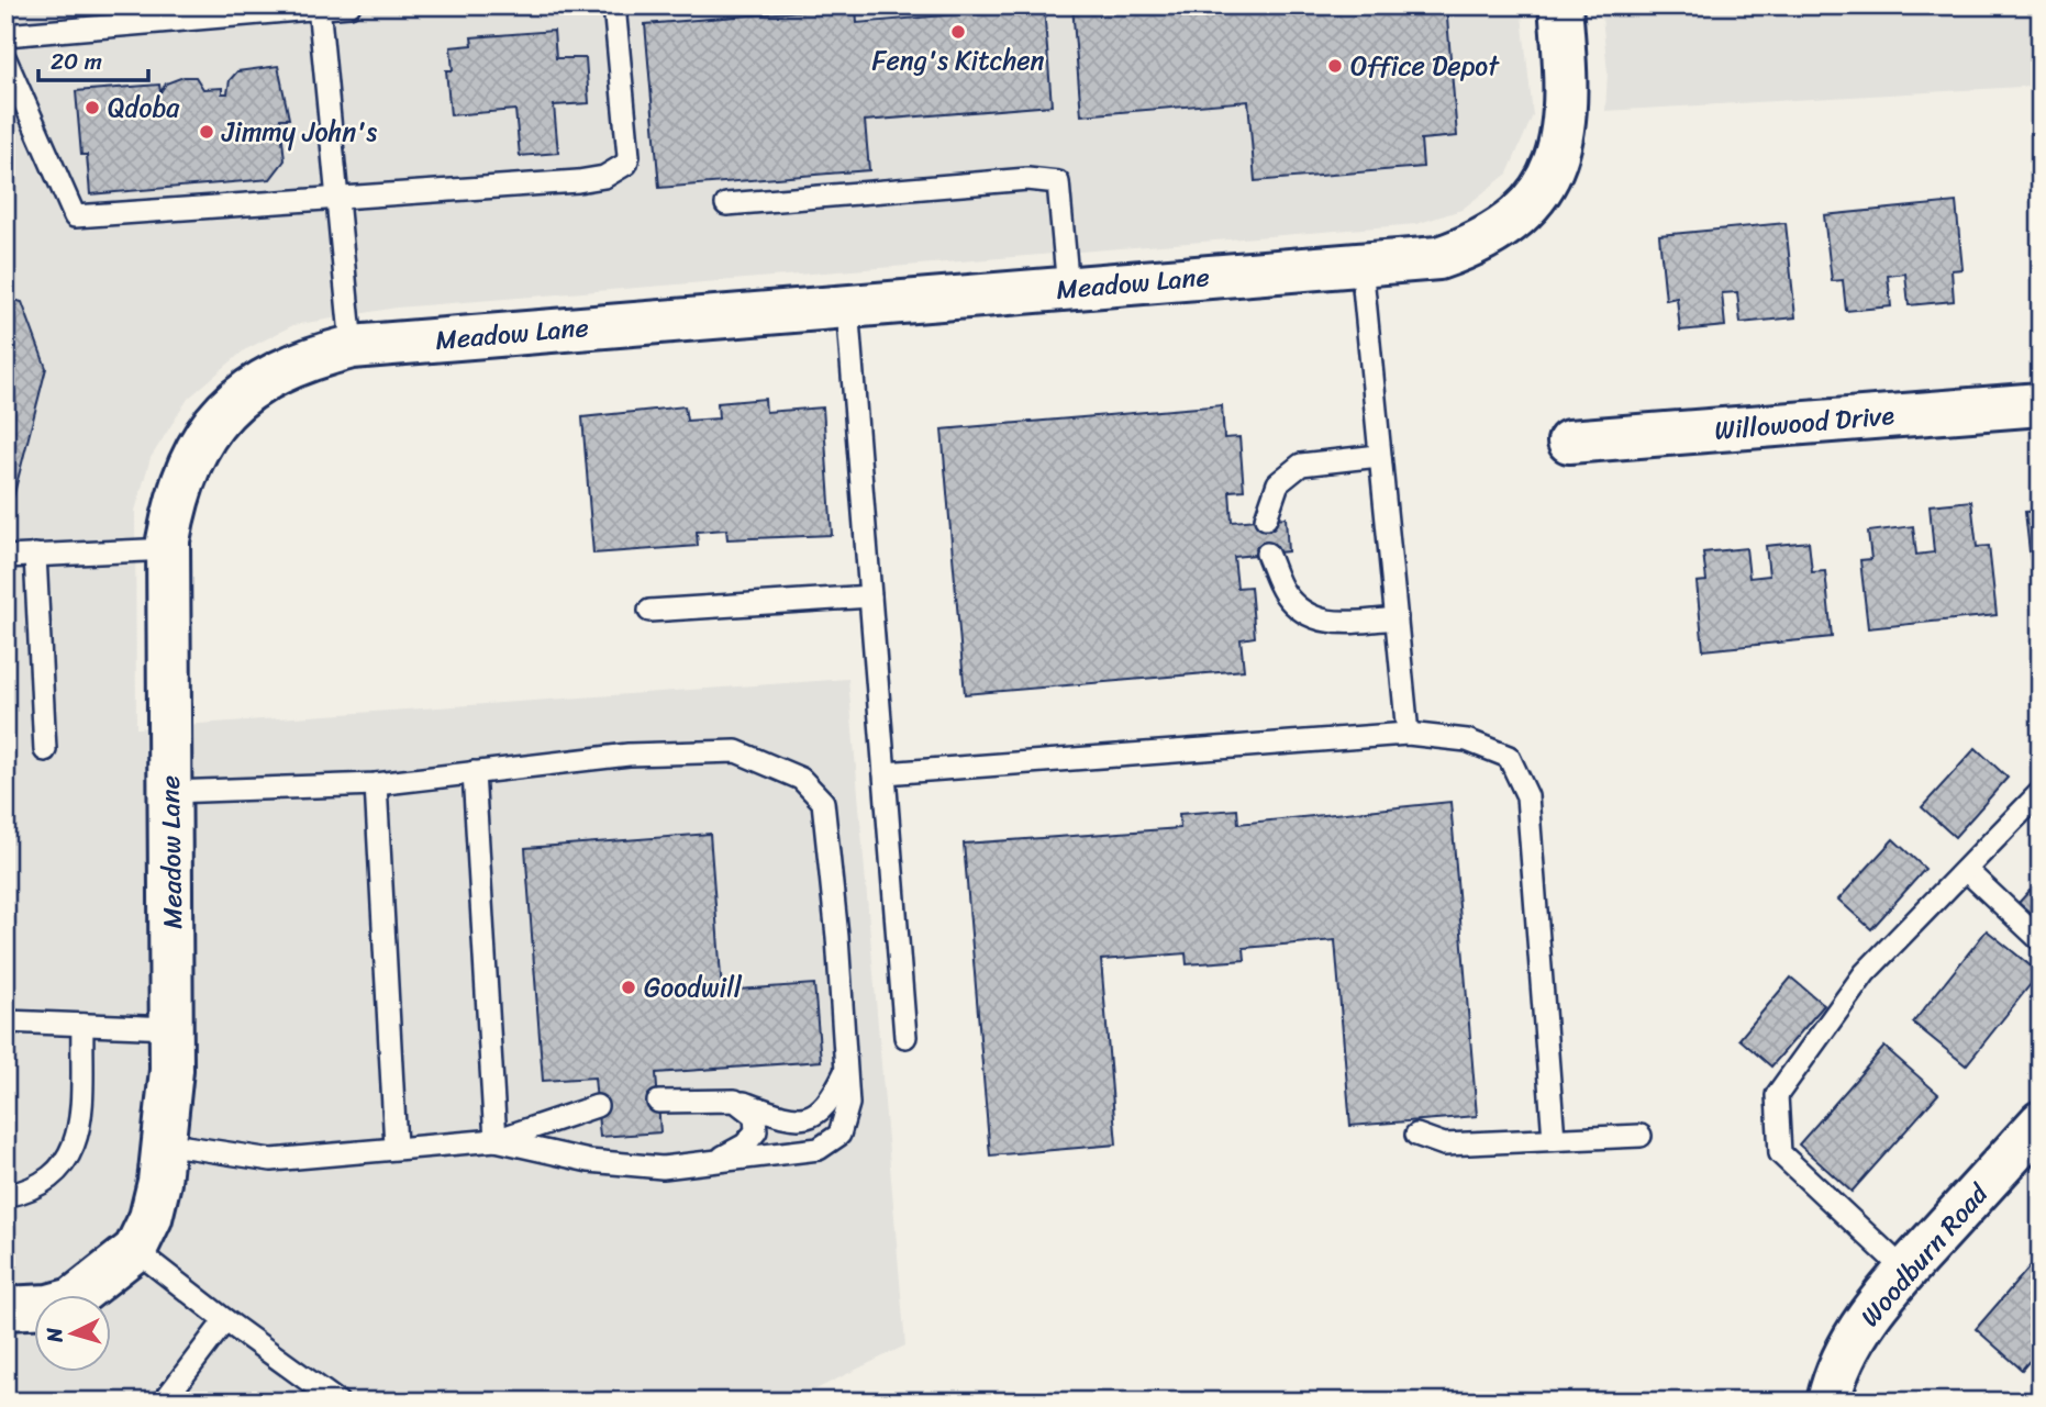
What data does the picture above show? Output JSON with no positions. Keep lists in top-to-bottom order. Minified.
{"streets":{"street":["Meadow Lane","Willowood Drive","Woodburn Road"]},"places":["Feng's Kitchen","Office Depot","Qdoba","Jimmy John's","Goodwill"],"scale_bar":"20 m","north":"left"}
